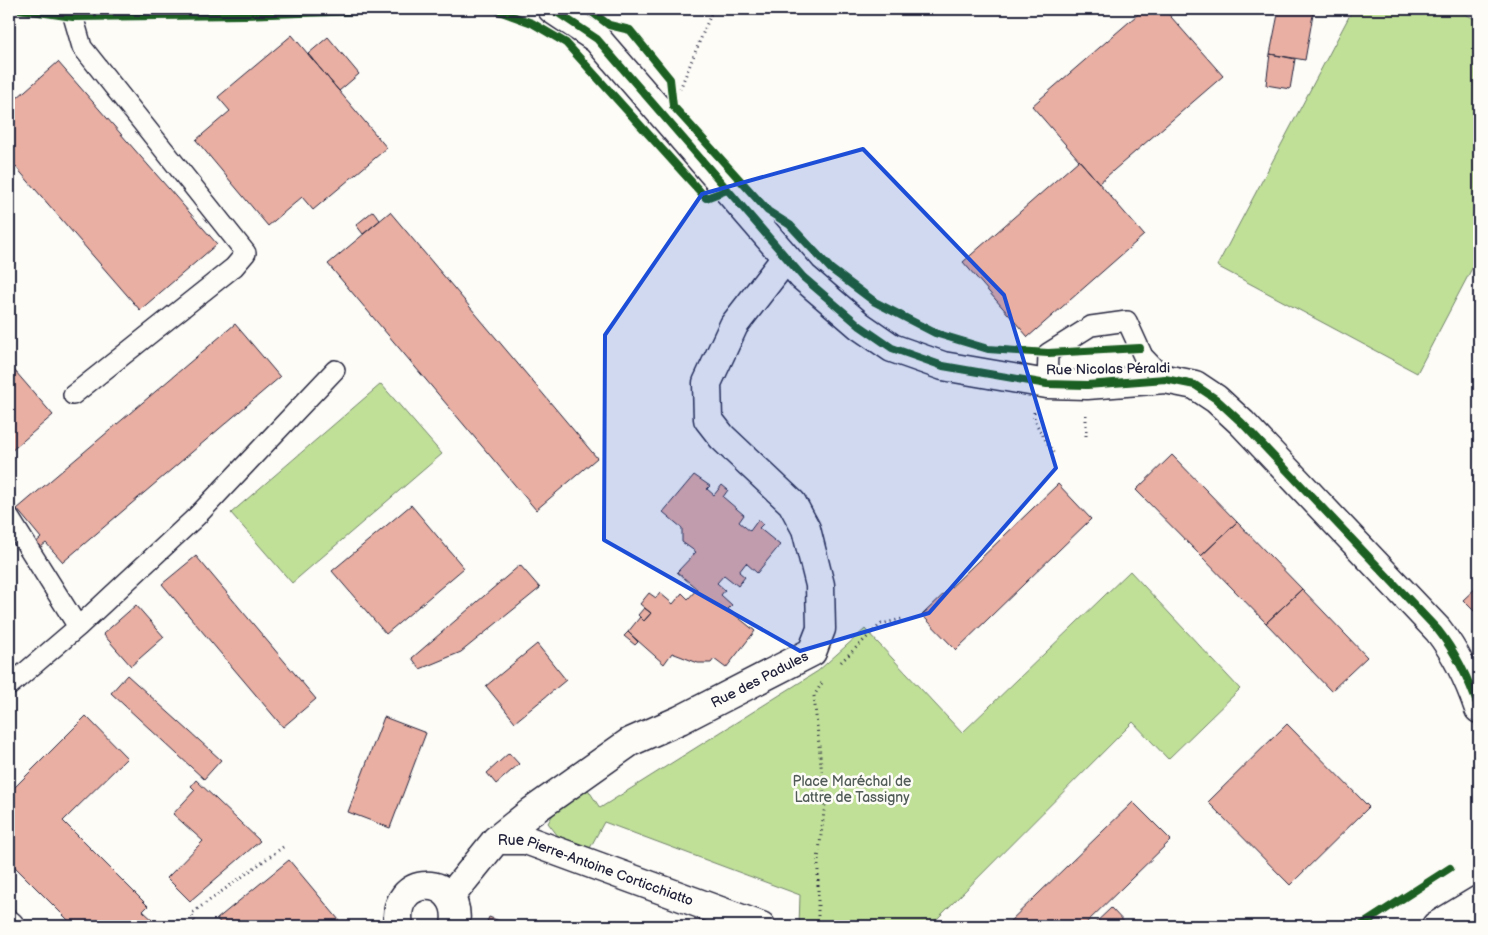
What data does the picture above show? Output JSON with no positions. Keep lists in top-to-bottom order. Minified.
{"streets":{"street":["Rue Nicolas Péraldi","Rue des Padules","Rue Pierre-Antoine Corticchiatto"]},"crossings":[["Rue Nicolas Péraldi","Rue des Padules"],["Rue des Padules","Rue Pierre-Antoine Corticchiatto"]],"parks":["Place Maréchal de Lattre de Tassigny"]}
